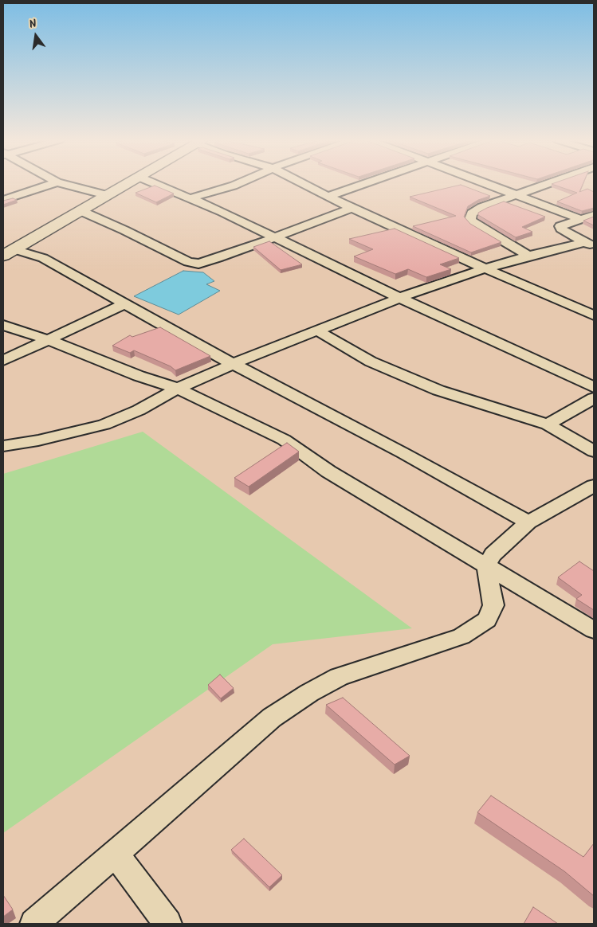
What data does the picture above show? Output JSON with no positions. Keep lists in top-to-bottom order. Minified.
{"north":"top"}
